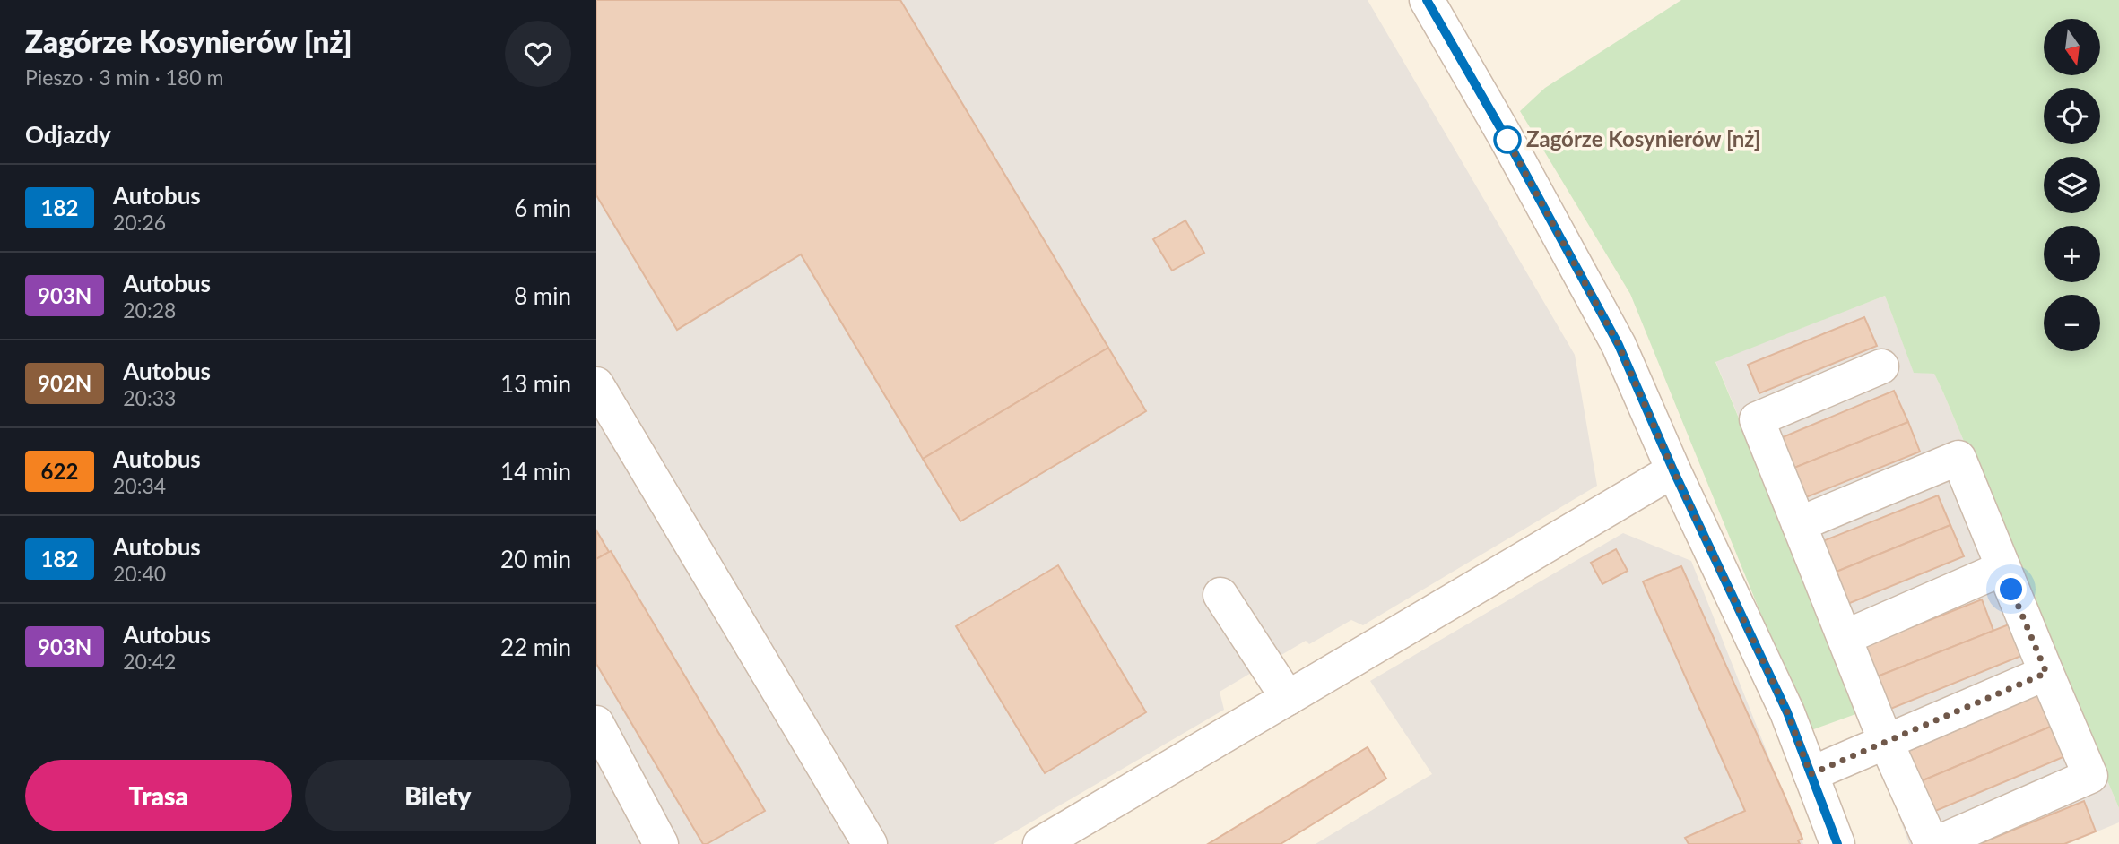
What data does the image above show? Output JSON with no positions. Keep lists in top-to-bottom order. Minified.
{"places":["Zagórze Kosynierów [nż]"],"lines":["bus line 182"],"north":"bottom","page":{"heading":[["Zagórze Kosynierów [nż]","Pieszo · 3 min · 180 m"],"Odjazdy"],"map_buttons":["+","−"],"list":[{"mark":"182","name":"Autobus","note":"20:26","value":"6 min"},{"mark":"903N","name":"Autobus","note":"20:28","value":"8 min"},{"mark":"902N","name":"Autobus","note":"20:33","value":"13 min"},{"mark":"622","name":"Autobus","note":"20:34","value":"14 min"},{"mark":"182","name":"Autobus","note":"20:40","value":"20 min"},{"mark":"903N","name":"Autobus","note":"20:42","value":"22 min"}],"buttons":["Trasa","Bilety"]}}
